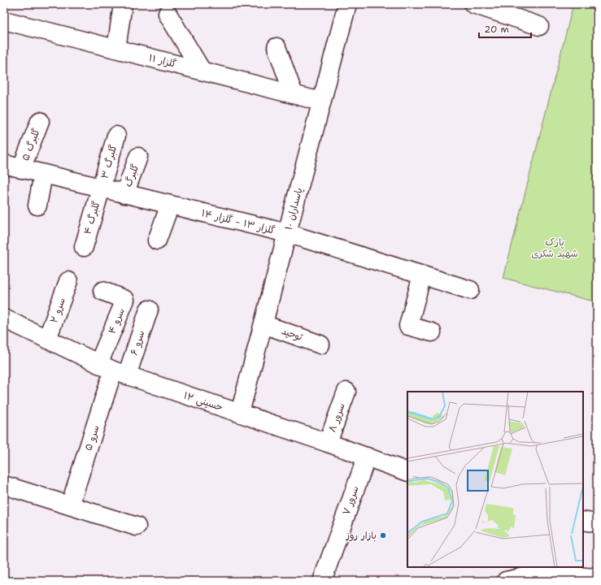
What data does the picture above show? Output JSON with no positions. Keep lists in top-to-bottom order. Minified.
{"streets":{"street":["گلزار ١١","گلبرگ ۵","گلبرگ ۳","گلبرگ","پاسداران ١٠","گلبرگ ۴","گلزار ۱۳ - گلزار ۱۴","سرو ۲","سرو ۴","توحید","سرو ۶","حسینی ۱۲","سرور ۸","سرو ۵","سرور ۷"]},"crossings":[["گلزار ١١","پاسداران ١٠"],["گلبرگ ۵","گلزار ۱۳ - گلزار ۱۴"],["گلبرگ ۳","گلبرگ ۴"],["گلبرگ ۳","گلزار ۱۳ - گلزار ۱۴"],["گلبرگ","گلزار ۱۳ - گلزار ۱۴"],["پاسداران ١٠","گلزار ۱۳ - گلزار ۱۴"],["پاسداران ١٠","توحید"],["پاسداران ١٠","حسینی ۱۲"],["گلبرگ ۴","گلزار ۱۳ - گلزار ۱۴"],["سرو ۲","حسینی ۱۲"],["سرو ۴","سرو ۶"],["سرو ۴","حسینی ۱۲"],["سرو ۴","سرو ۵"],["سرو ۶","حسینی ۱۲"],["سرو ۶","سرو ۵"],["حسینی ۱۲","سرور ۸"],["حسینی ۱۲","سرو ۵"],["حسینی ۱۲","سرور ۷"]],"parks":["پارک شهید شکری"],"places":["بازار روز"],"scale_bar":"20 m"}
